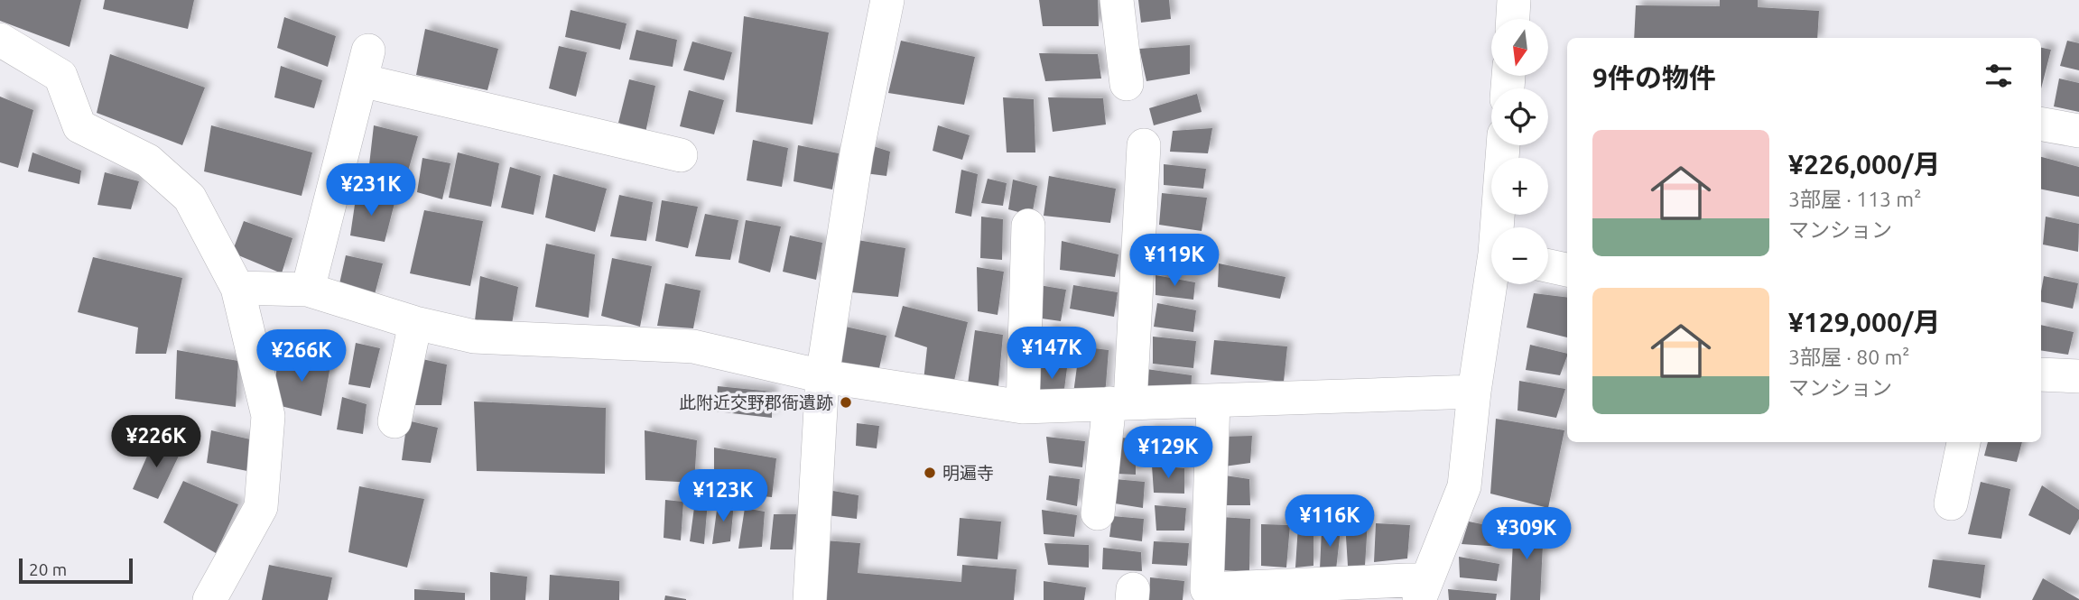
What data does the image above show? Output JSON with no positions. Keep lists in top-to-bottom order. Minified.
{"places":["此附近交野郡衙遺跡","明遍寺"],"scale_bar":"20 m","north":"bottom","page":{"map_buttons":["+","−"],"heading":"9件の物件","list":[{"name":"¥226,000/月","note":"3部屋 · 113 m² · マンション"},{"name":"¥129,000/月","note":"3部屋 · 80 m² · マンション"}],"price":["¥231K","¥119K","¥147K","¥266K","¥226K","¥129K","¥123K","¥116K","¥309K"],"scale":"20 m"}}
